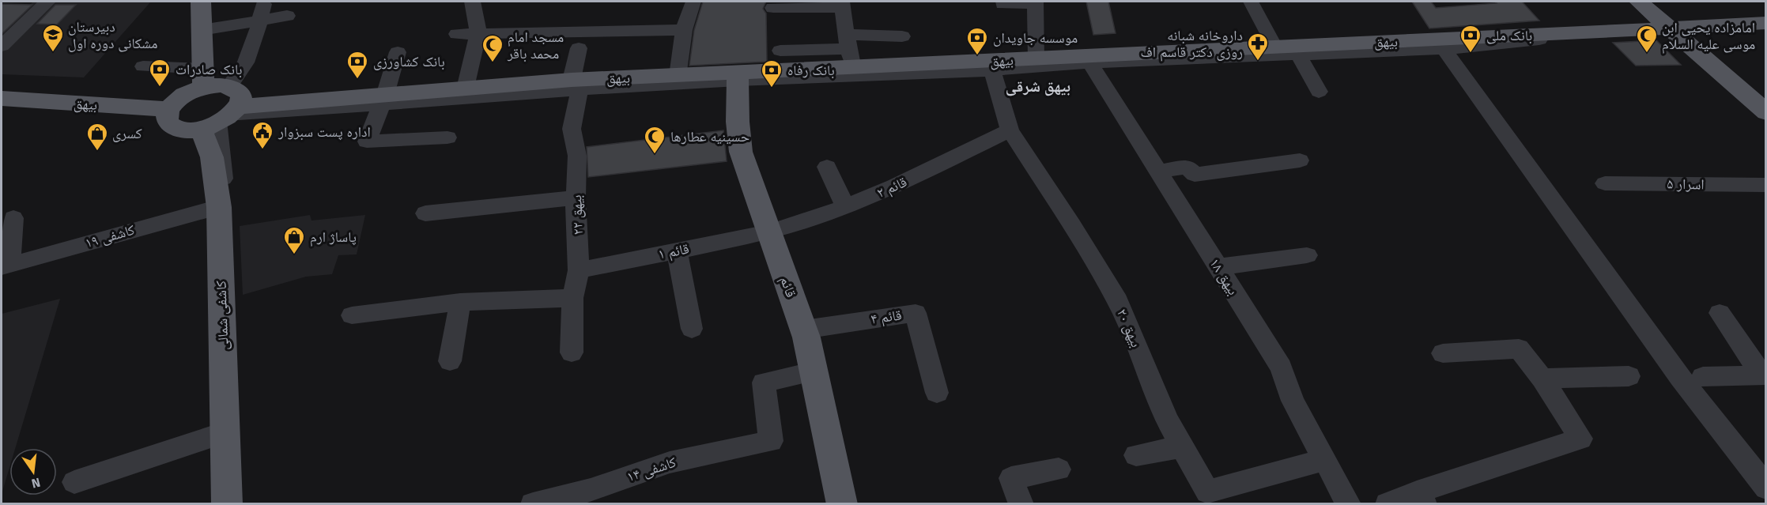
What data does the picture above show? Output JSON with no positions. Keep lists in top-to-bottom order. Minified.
{"streets":{"main road":["بیهق","قائم","کاشفی شمالی"],"street":["اسرار ۵","قائم ۲","بیهق ۲۲","کاشفی ۱۹","قائم ۱","بیهق ۱۸","قائم ۴","بیهق ۲۰","کاشفی ۱۴"]},"crossings":[["بیهق","بیهق ۲۲"],["بیهق","بیهق ۱۸"],["بیهق","قائم"],["بیهق","کاشفی شمالی"],["بیهق","بیهق ۲۰"],["قائم ۲","قائم ۱"],["قائم ۲","قائم"],["قائم ۲","بیهق ۲۰"],["بیهق ۲۲","قائم ۱"],["کاشفی ۱۹","کاشفی شمالی"],["قائم ۱","قائم"],["بیهق ۱۸","بیهق ۲۰"],["قائم","قائم ۴"],["قائم","کاشفی ۱۴"]],"districts":["بیهق شرقی"],"places":{"school or university":["دبیرستان مشکانی دوره اول"],"bank":["بانک ملی","موسسه جاویدان","بانک کشاورزی","بانک صادرات","بانک رفاه"],"mosque":["امامزاده یحیی ابن موسی علیه السلام","مسجد امام محمد باقر","حسینیه عطارها"],"pharmacy":["داروخانه شبانه روزی دکتر قاسم اف"],"public building":["اداره پست سبزوار"],"shop":["کسری","پاساژ ارم"]},"north":"bottom"}
